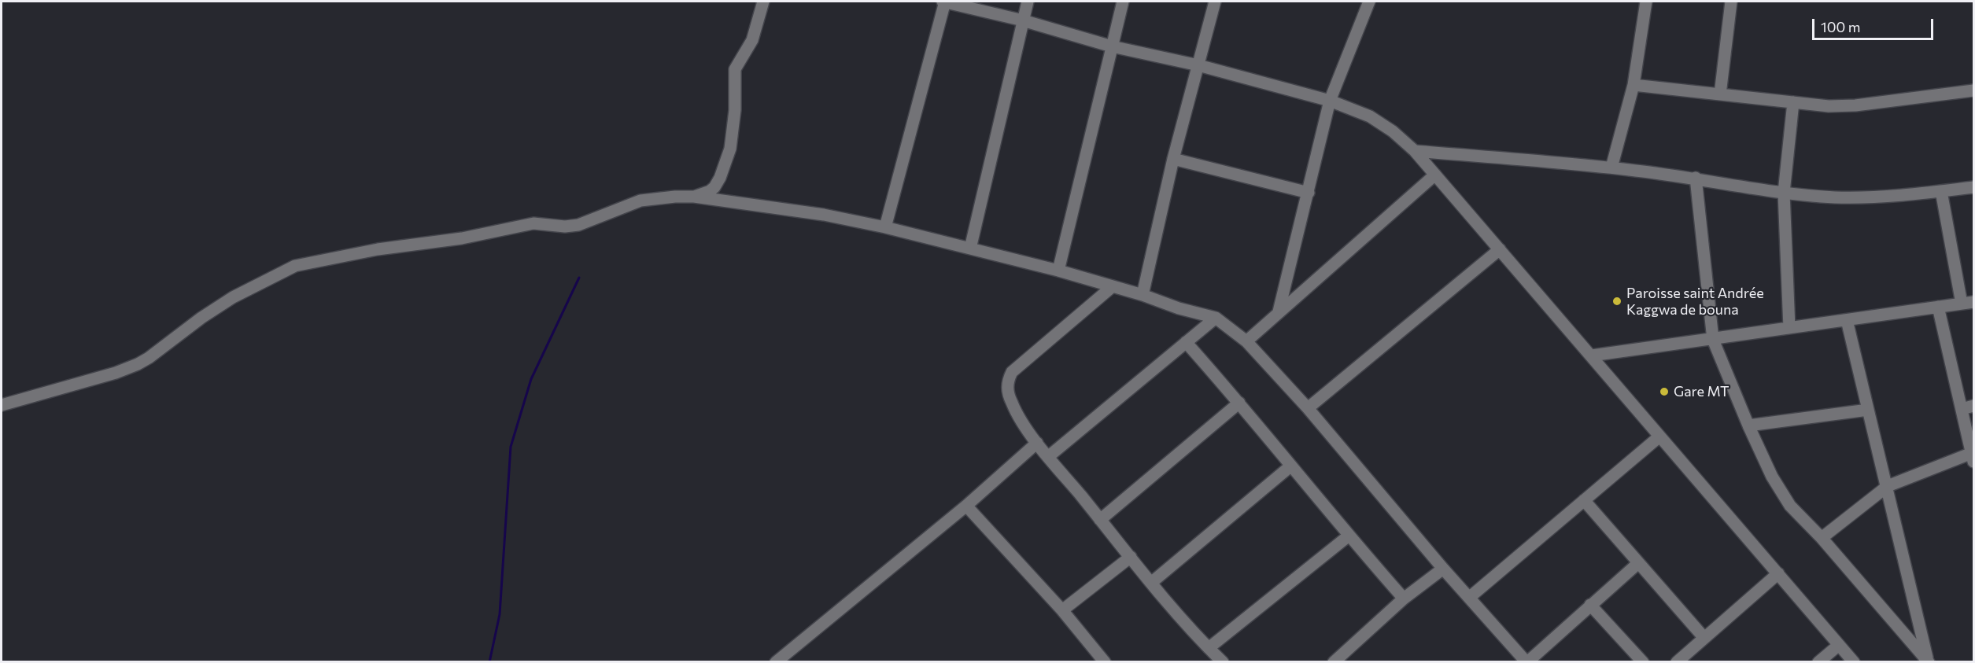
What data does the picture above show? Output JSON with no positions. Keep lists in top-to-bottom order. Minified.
{"places":["Paroisse saint Andrée Kaggwa de bouna","Gare MT"],"scale_bar":"100 m"}
